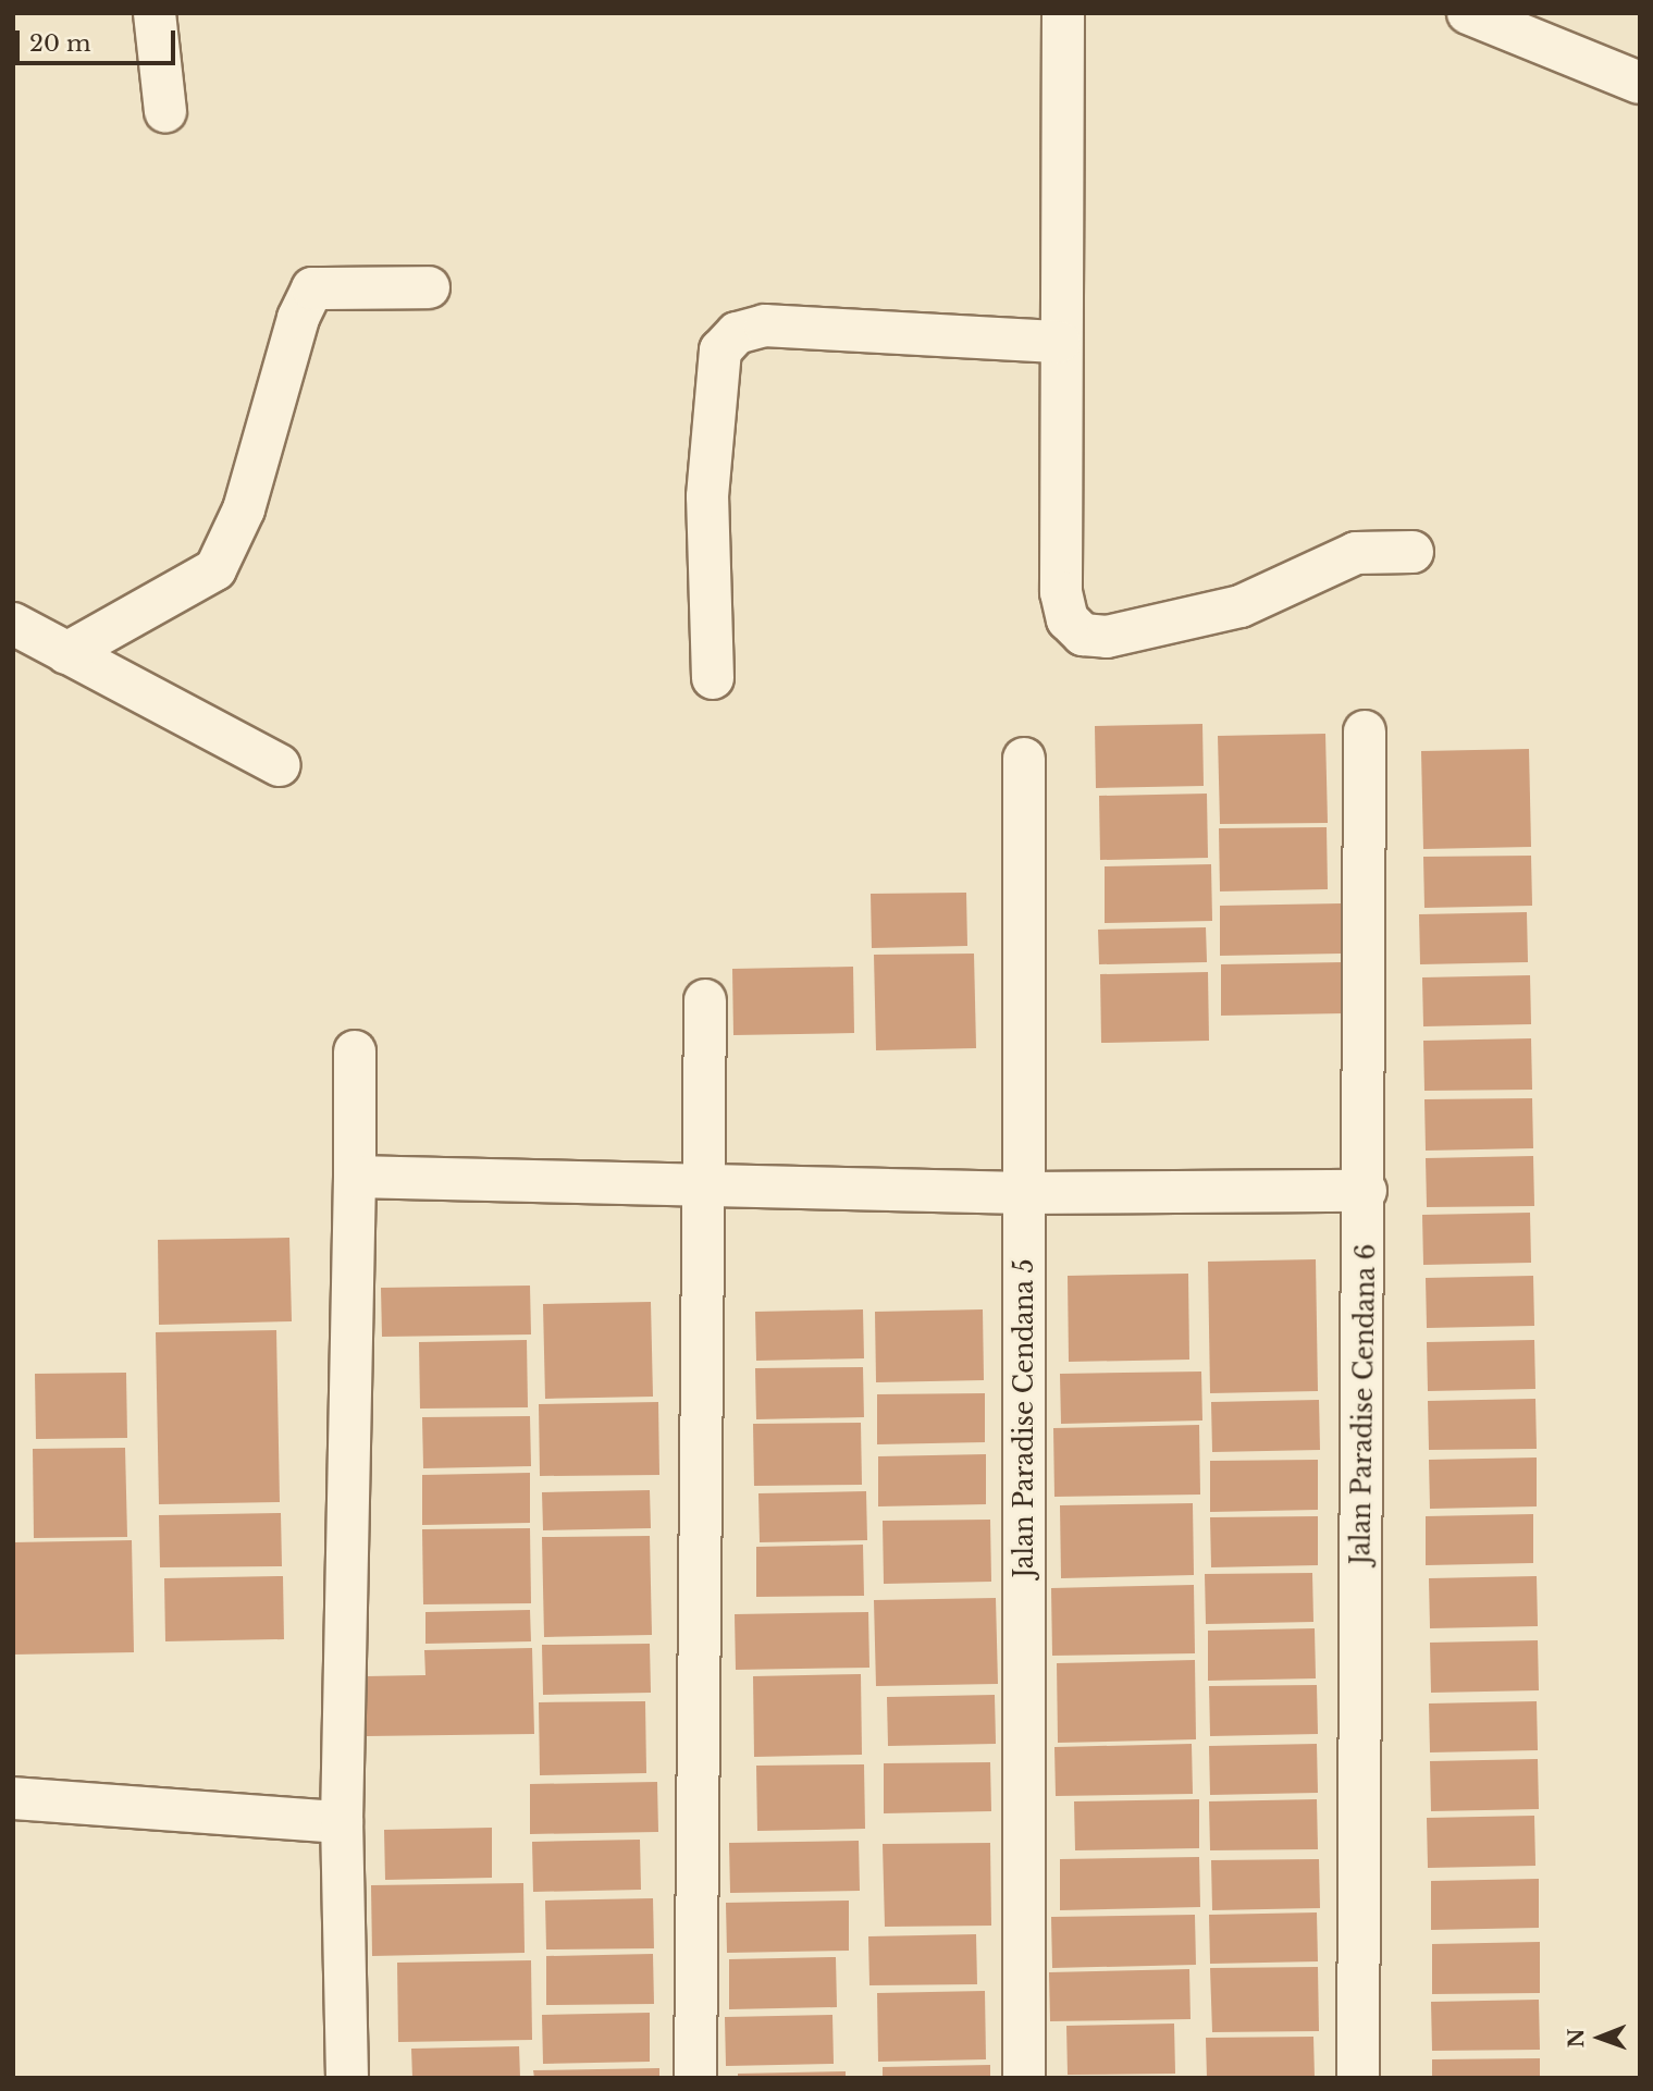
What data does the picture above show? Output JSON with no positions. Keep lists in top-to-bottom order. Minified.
{"streets":{"street":["Jalan Paradise Cendana 6","Jalan Paradise Cendana 5"]},"scale_bar":"20 m","north":"left"}
